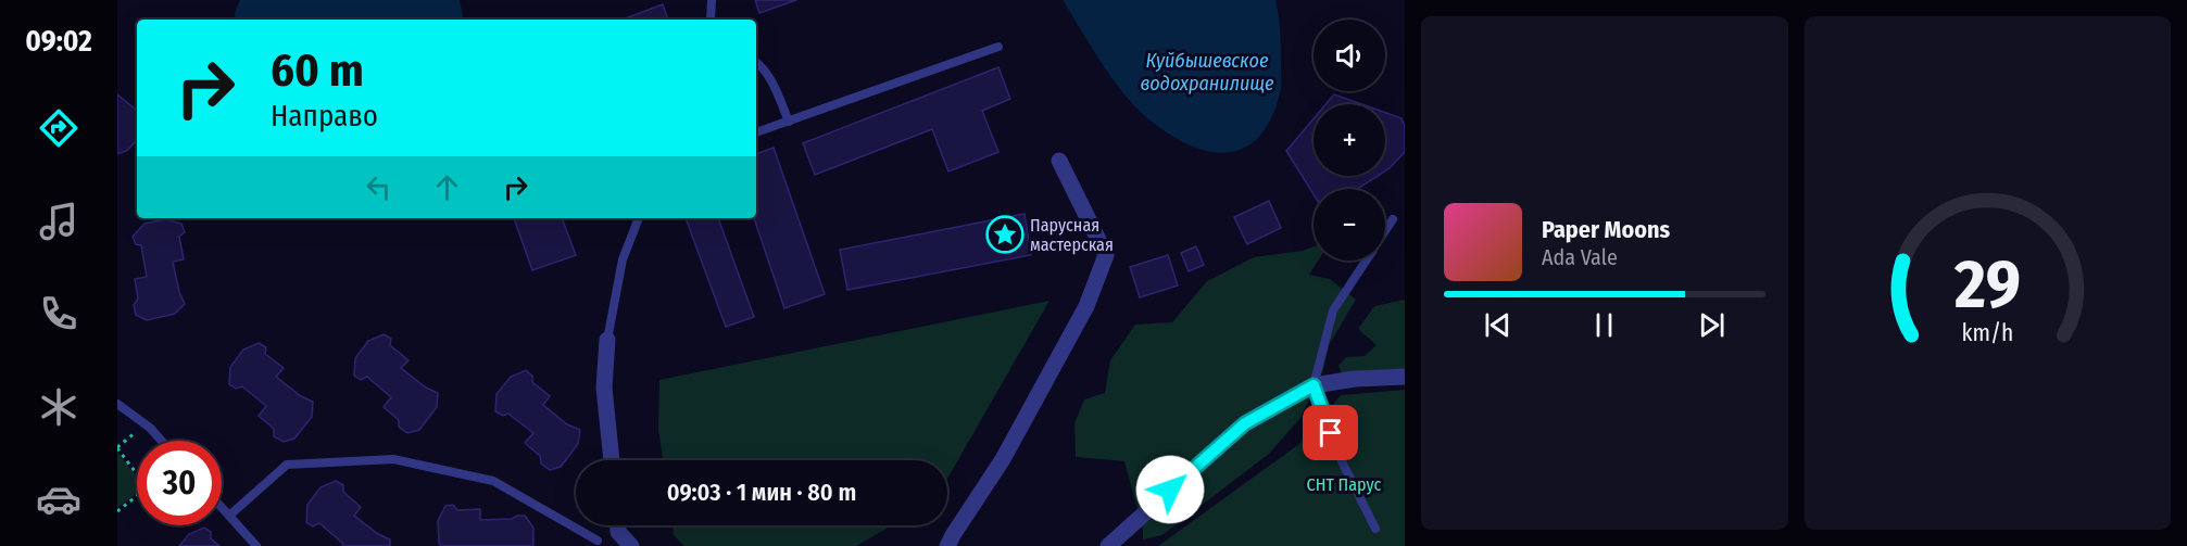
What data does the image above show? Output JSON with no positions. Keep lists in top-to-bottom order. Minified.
{"water":["Куйбышевское водохранилище"],"parks":["СНТ Парус"],"places":{"place":["Парусная мастерская"]},"page":{"tabs":"09:02","map_buttons":["+","−"],"turn":["60 m","Направо"],"song":["Paper Moons","Ada Vale"],"limit":"30","trip":"09:03 · 1 мин · 80 m","gauge":["29","km/h"]}}
